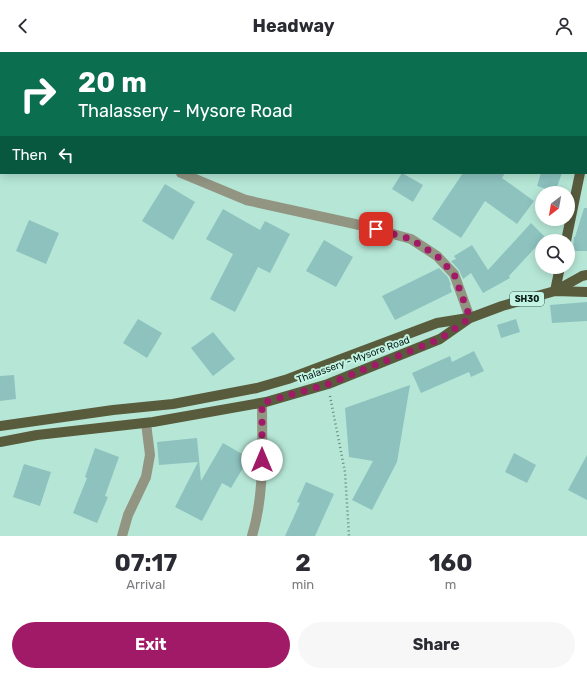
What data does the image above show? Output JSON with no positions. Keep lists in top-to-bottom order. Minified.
{"streets":{"main road":["SH30","Thalassery - Mysore Road"]},"north":"bottom left","page":{"header":"Headway","turn":["20 m","Thalassery - Mysore Road"],"then":"Then","eta":["07:17","Arrival","2","min","160","m"],"buttons":["Exit","Share"]}}
